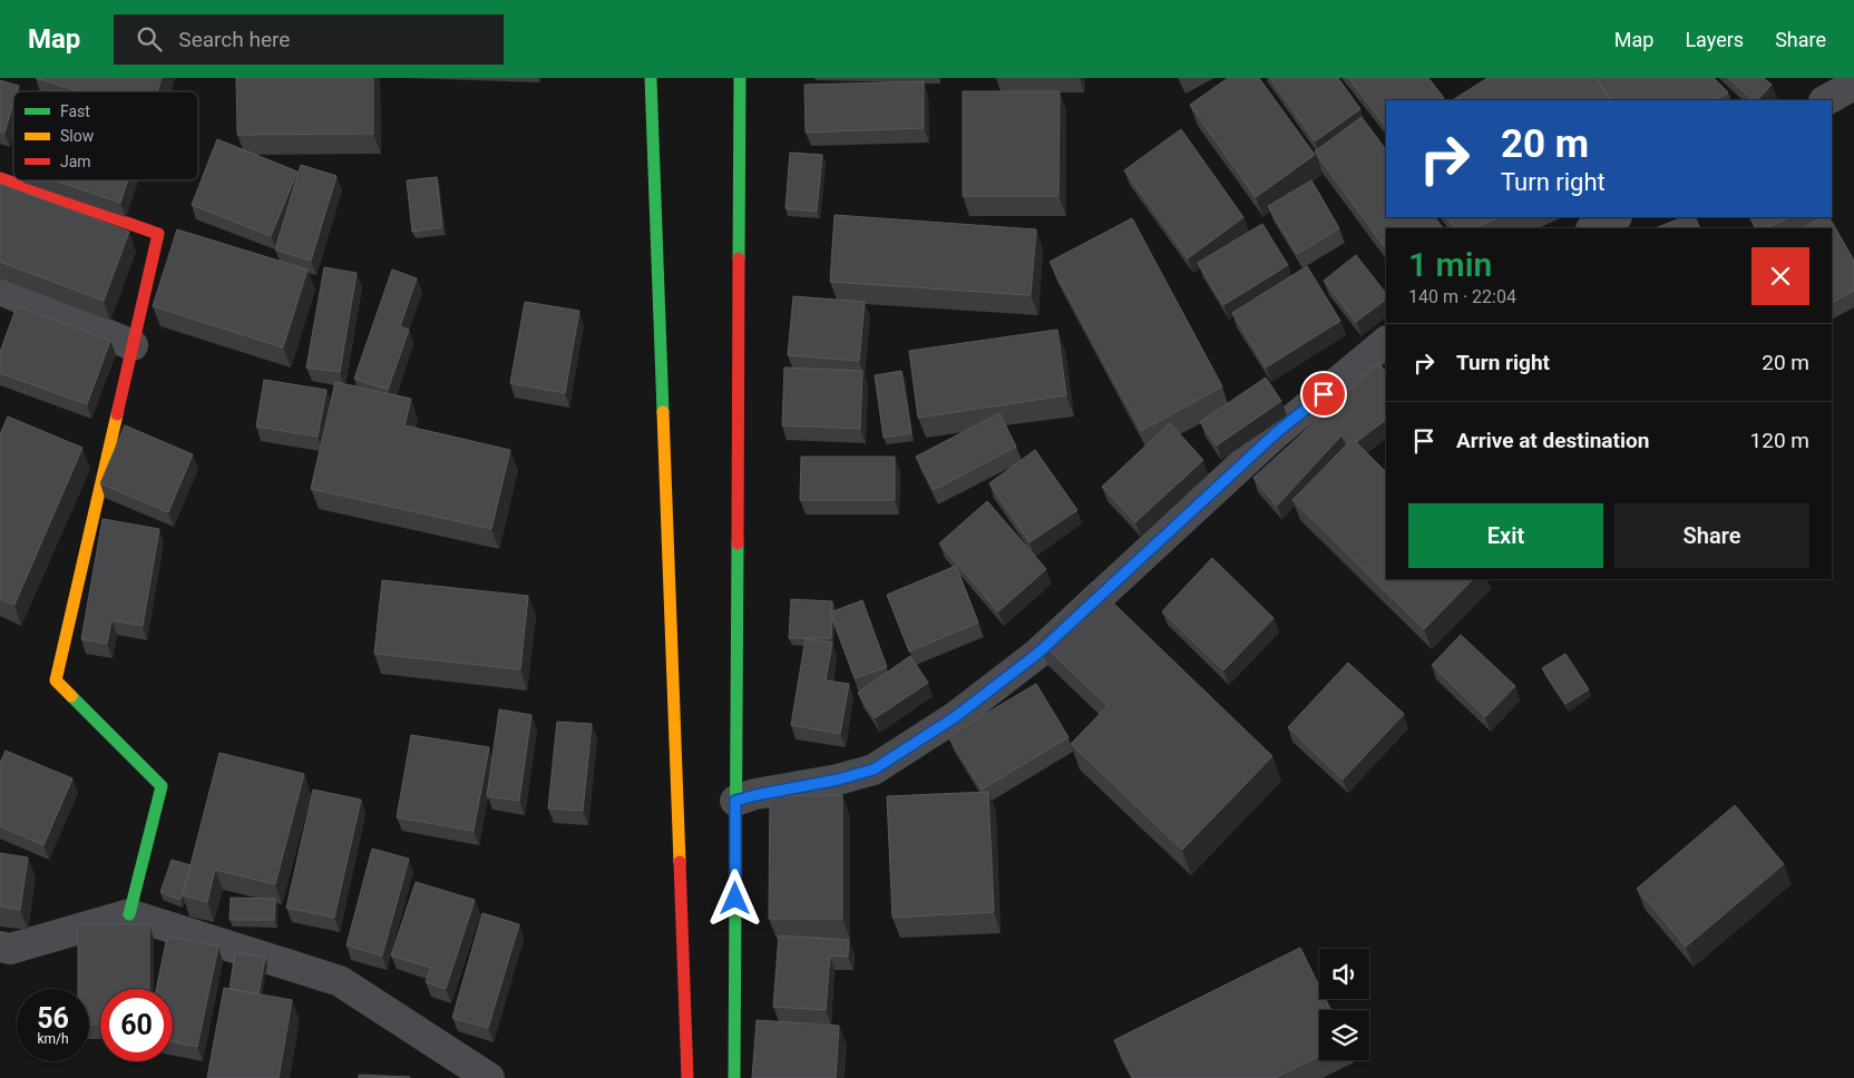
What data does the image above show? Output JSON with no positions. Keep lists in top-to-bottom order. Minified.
{"legend":["Fast","Slow","Jam"],"page":{"header":"Map","search":"Search here","nav":["Map","Layers","Share"],"turn":["20 m","Turn right"],"heading":["1 min","140 m · 22:04"],"list":[{"name":"Turn right","value":"20 m"},{"name":"Arrive at destination","value":"120 m"}],"buttons":["Exit","Share"],"speed":"56 km/h","limit":"60"}}
